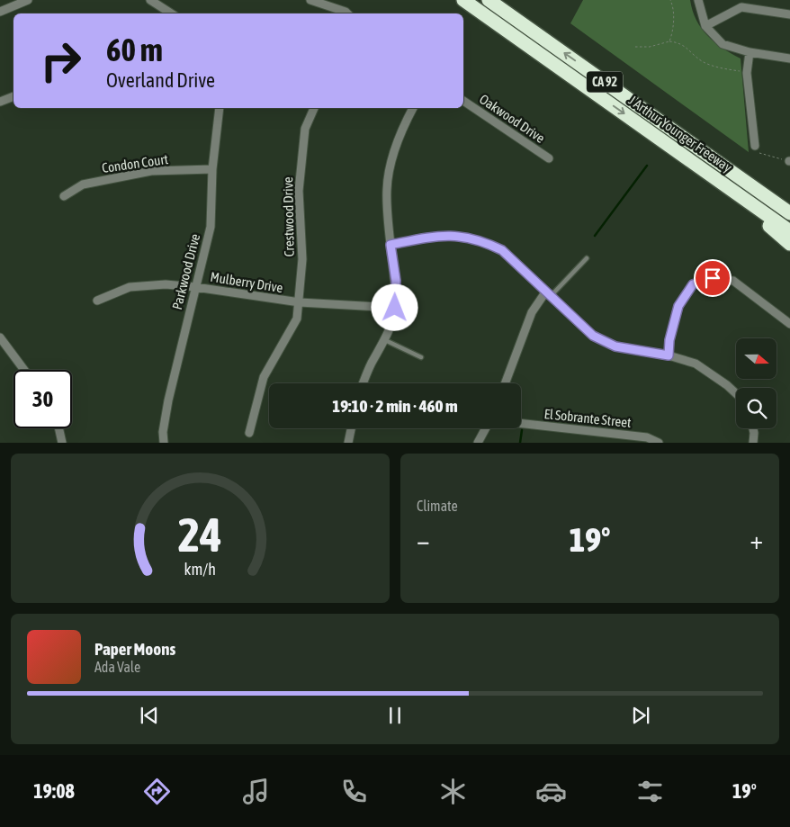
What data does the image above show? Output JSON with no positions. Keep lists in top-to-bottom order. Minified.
{"streets":{"highway":["CA 92","J Arthur Younger Freeway"],"street":["Oakwood Drive","Condon Court","Crestwood Drive","Parkwood Drive","Mulberry Drive","El Sobrante Street"]},"crossings":[["Condon Court","Parkwood Drive"],["Crestwood Drive","Mulberry Drive"],["Parkwood Drive","Mulberry Drive"]],"north":"right","page":{"turn":["60 m","Overland Drive"],"limit":"30","trip":"19:10 · 2 min · 460 m","tile":"Climate","heat":["−","19°","+"],"song":["Paper Moons","Ada Vale"],"tabs":["19:08","19°"],"gauge":["24","km/h"]}}
